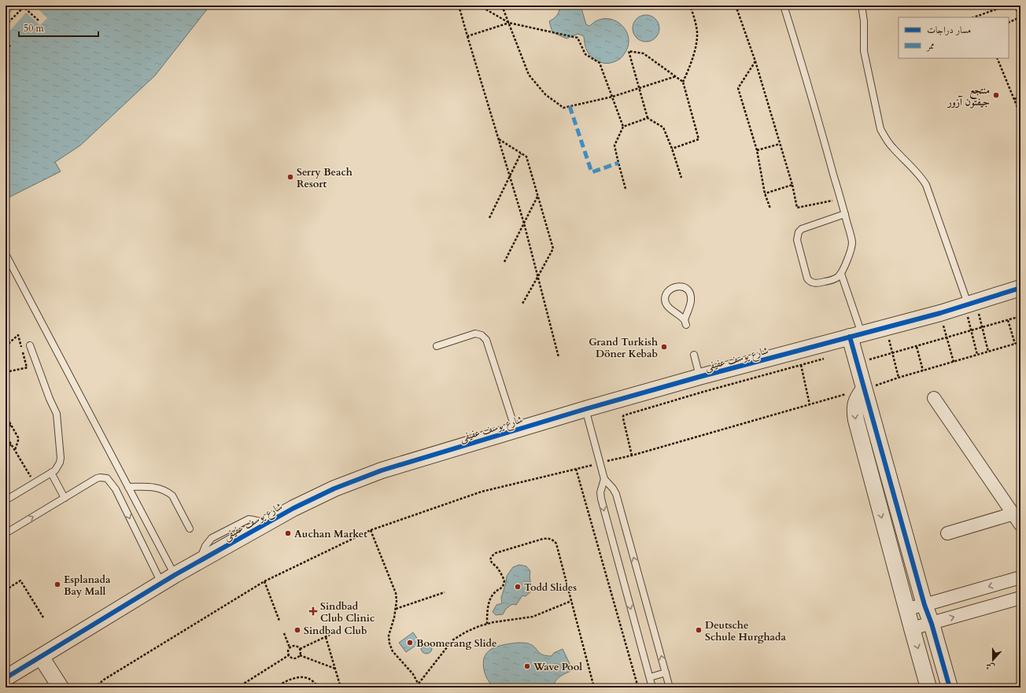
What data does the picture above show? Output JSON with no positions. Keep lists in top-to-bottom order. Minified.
{"streets":{"street":["شارع يوسف عفيفى"]},"places":{"other":["منتجع جيفتون آزور","Serry Beach Resort","Grand Turkish Döner Kebab","Auchan Market","Esplanada Bay Mall","Todd Slides","Sindbad Club","Deutsche Schule Hurghada","Boomerang Slide","Wave Pool"],"health":["Sindbad Club Clinic"]},"legend":["مسار دراجات","ممر"],"scale_bar":"50 m","north":"bottom"}
